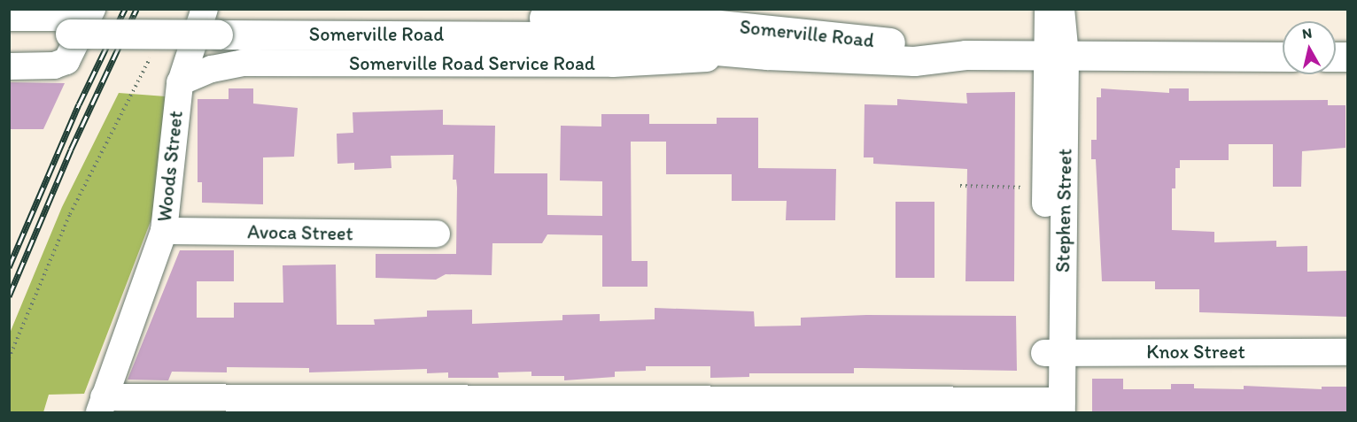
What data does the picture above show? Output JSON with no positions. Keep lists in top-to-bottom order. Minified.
{"streets":{"main road":["Somerville Road"],"street":["Somerville Road Service Road","Woods Street","Stephen Street","Avoca Street","Knox Street"]},"crossings":[["Somerville Road","Somerville Road Service Road"],["Somerville Road","Woods Street"],["Somerville Road","Stephen Street"],["Somerville Road Service Road","Woods Street"],["Woods Street","Avoca Street"],["Stephen Street","Knox Street"]],"north":"top"}
